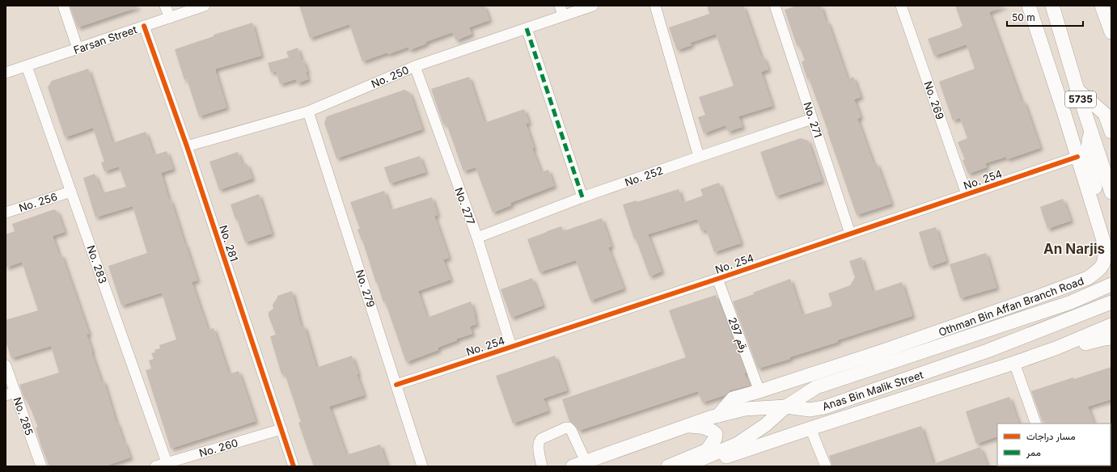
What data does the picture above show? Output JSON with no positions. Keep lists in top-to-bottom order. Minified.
{"streets":{"main road":["5735","Othman Bin Affan Branch Road","Anas Bin Malik Street"],"street":["Farsan Street","No. 250","No. 269","No. 271","No. 252","No. 254","No. 256","No. 277","No. 281","No. 283","No. 279","رقم 297","No. 285","No. 260"]},"crossings":[["Farsan Street","No. 281"],["Farsan Street","No. 283"],["No. 250","No. 277"],["No. 250","No. 281"],["No. 250","No. 279"],["No. 269","No. 254"],["No. 271","No. 252"],["No. 271","No. 254"],["No. 252","No. 277"],["No. 254","No. 277"],["No. 254","No. 279"],["No. 254","Othman Bin Affan Branch Road"],["No. 254","رقم 297"],["No. 256","No. 283"],["No. 281","No. 260"],["No. 283","No. 260"],["Othman Bin Affan Branch Road","رقم 297"],["Othman Bin Affan Branch Road","Anas Bin Malik Street"]],"districts":["An Narjis"],"legend":["مسار دراجات","ممر"],"scale_bar":"50 m"}
